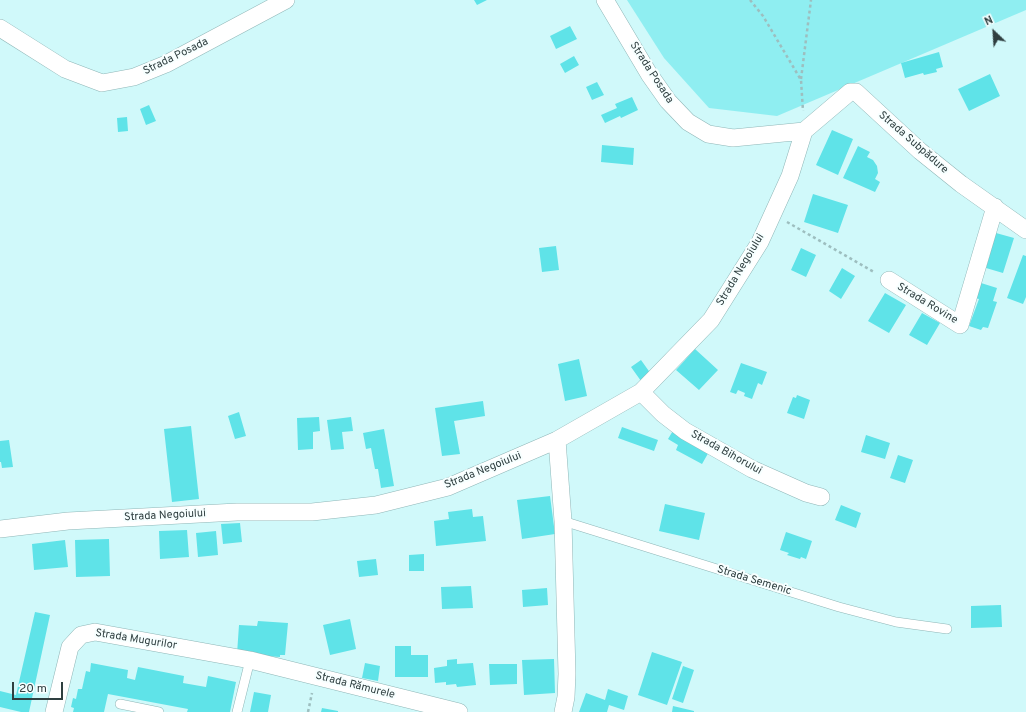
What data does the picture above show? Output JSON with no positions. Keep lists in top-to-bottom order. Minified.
{"streets":{"street":["Strada Posada","Strada Subpădure","Strada Negoiului","Strada Rovine","Strada Bihorului","Strada Mugurilor","Strada Rămurele"],"lane":["Strada Semenic"]},"crossings":[["Strada Posada","Strada Subpădure"],["Strada Posada","Strada Negoiului"],["Strada Subpădure","Strada Negoiului"],["Strada Subpădure","Strada Rovine"],["Strada Negoiului","Strada Bihorului"],["Strada Mugurilor","Strada Rămurele"]],"scale_bar":"20 m","north":"top left"}
